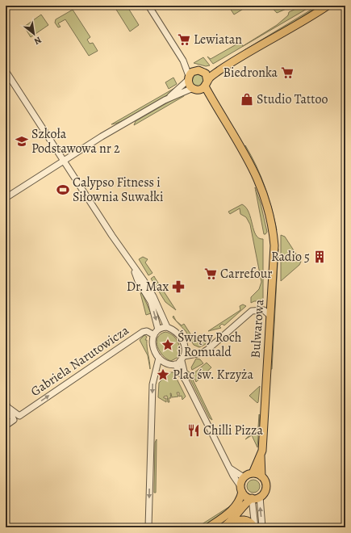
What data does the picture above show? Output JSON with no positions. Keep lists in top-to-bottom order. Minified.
{"streets":{"main road":["Bulwarowa"],"street":["Gabriela Narutowicza"]},"one_way":["Gabriela Narutowicza"],"places":{"supermarket":["Lewiatan","Biedronka","Carrefour"],"shop":["Studio Tattoo"],"school or university":["Szkoła Podstawowa nr 2"],"sports":["Calypso Fitness i Siłownia Suwałki"],"building":["Radio 5"],"pharmacy":["Dr. Max"],"place":["Święty Roch i Romuald","Plac św. Krzyża"],"restaurant":["Chilli Pizza"]},"north":"bottom right"}
